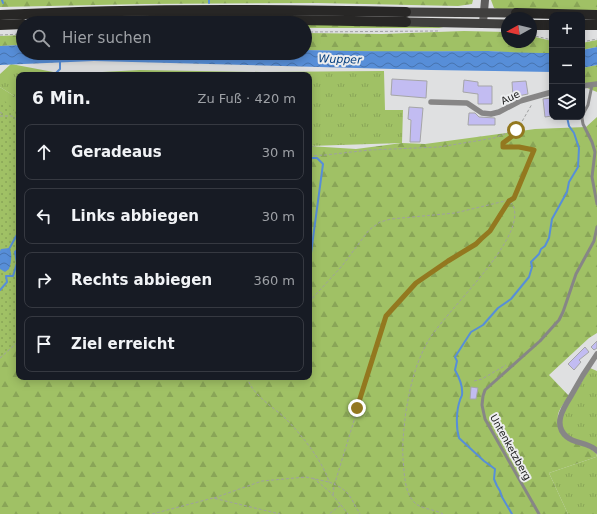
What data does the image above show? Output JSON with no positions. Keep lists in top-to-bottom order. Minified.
{"streets":{"street":["Aue"],"lane":["Untenketzberg"]},"water":["Wupper"],"north":"left","page":{"map_buttons":["+","−"],"search":"Hier suchen","heading":["6 Min.","Zu Fuß · 420 m"],"list":[["Geradeaus","30 m"],["Links abbiegen","30 m"],["Rechts abbiegen","360 m"],"Ziel erreicht"]}}
